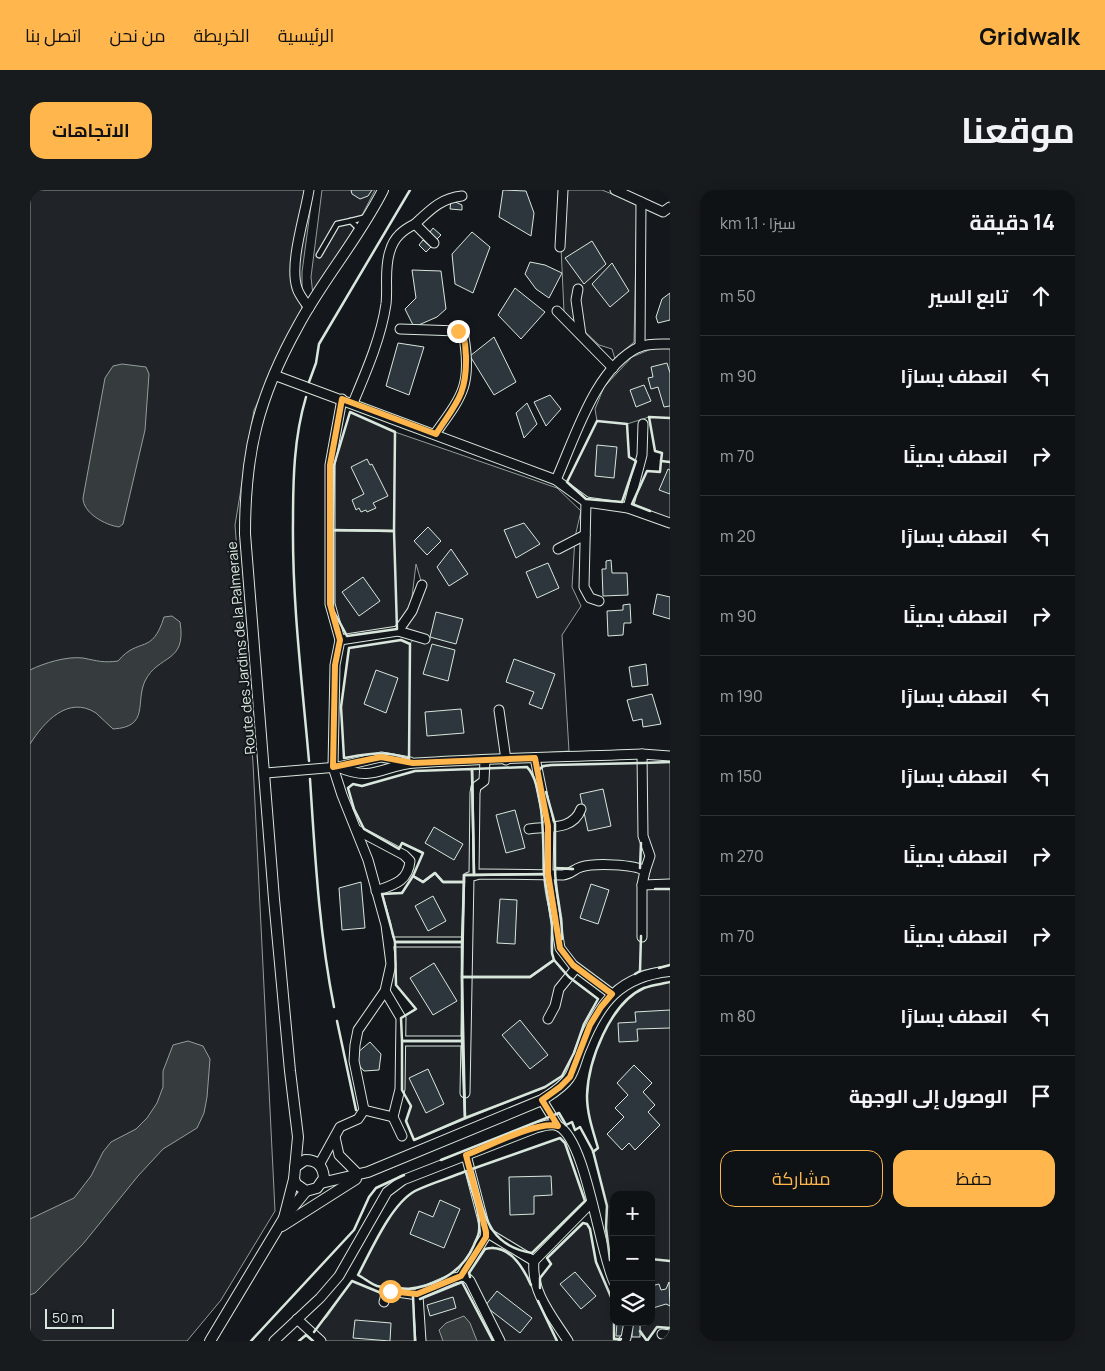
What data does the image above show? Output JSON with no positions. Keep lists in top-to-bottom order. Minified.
{"streets":{"street":["Route des Jardins de la Palmeraie"]},"scale_bar":"50 m","page":{"header":"Gridwalk","nav":["الرئيسية","الخريطة","من نحن","اتصل بنا"],"title":"موقعنا","buttons":["الاتجاهات",["حفظ","مشاركة"]],"heading":["14 دقيقة","سيرًا · 1.1 km"],"list":[["تابع السير","50 m"],["انعطف يسارًا","90 m"],["انعطف يمينًا","70 m"],["انعطف يسارًا","20 m"],["انعطف يمينًا","90 m"],["انعطف يسارًا","190 m"],["انعطف يسارًا","150 m"],["انعطف يمينًا","270 m"],["انعطف يمينًا","70 m"],["انعطف يسارًا","80 m"],"الوصول إلى الوجهة"],"map_buttons":["+","−"],"scale":"50 m"}}
